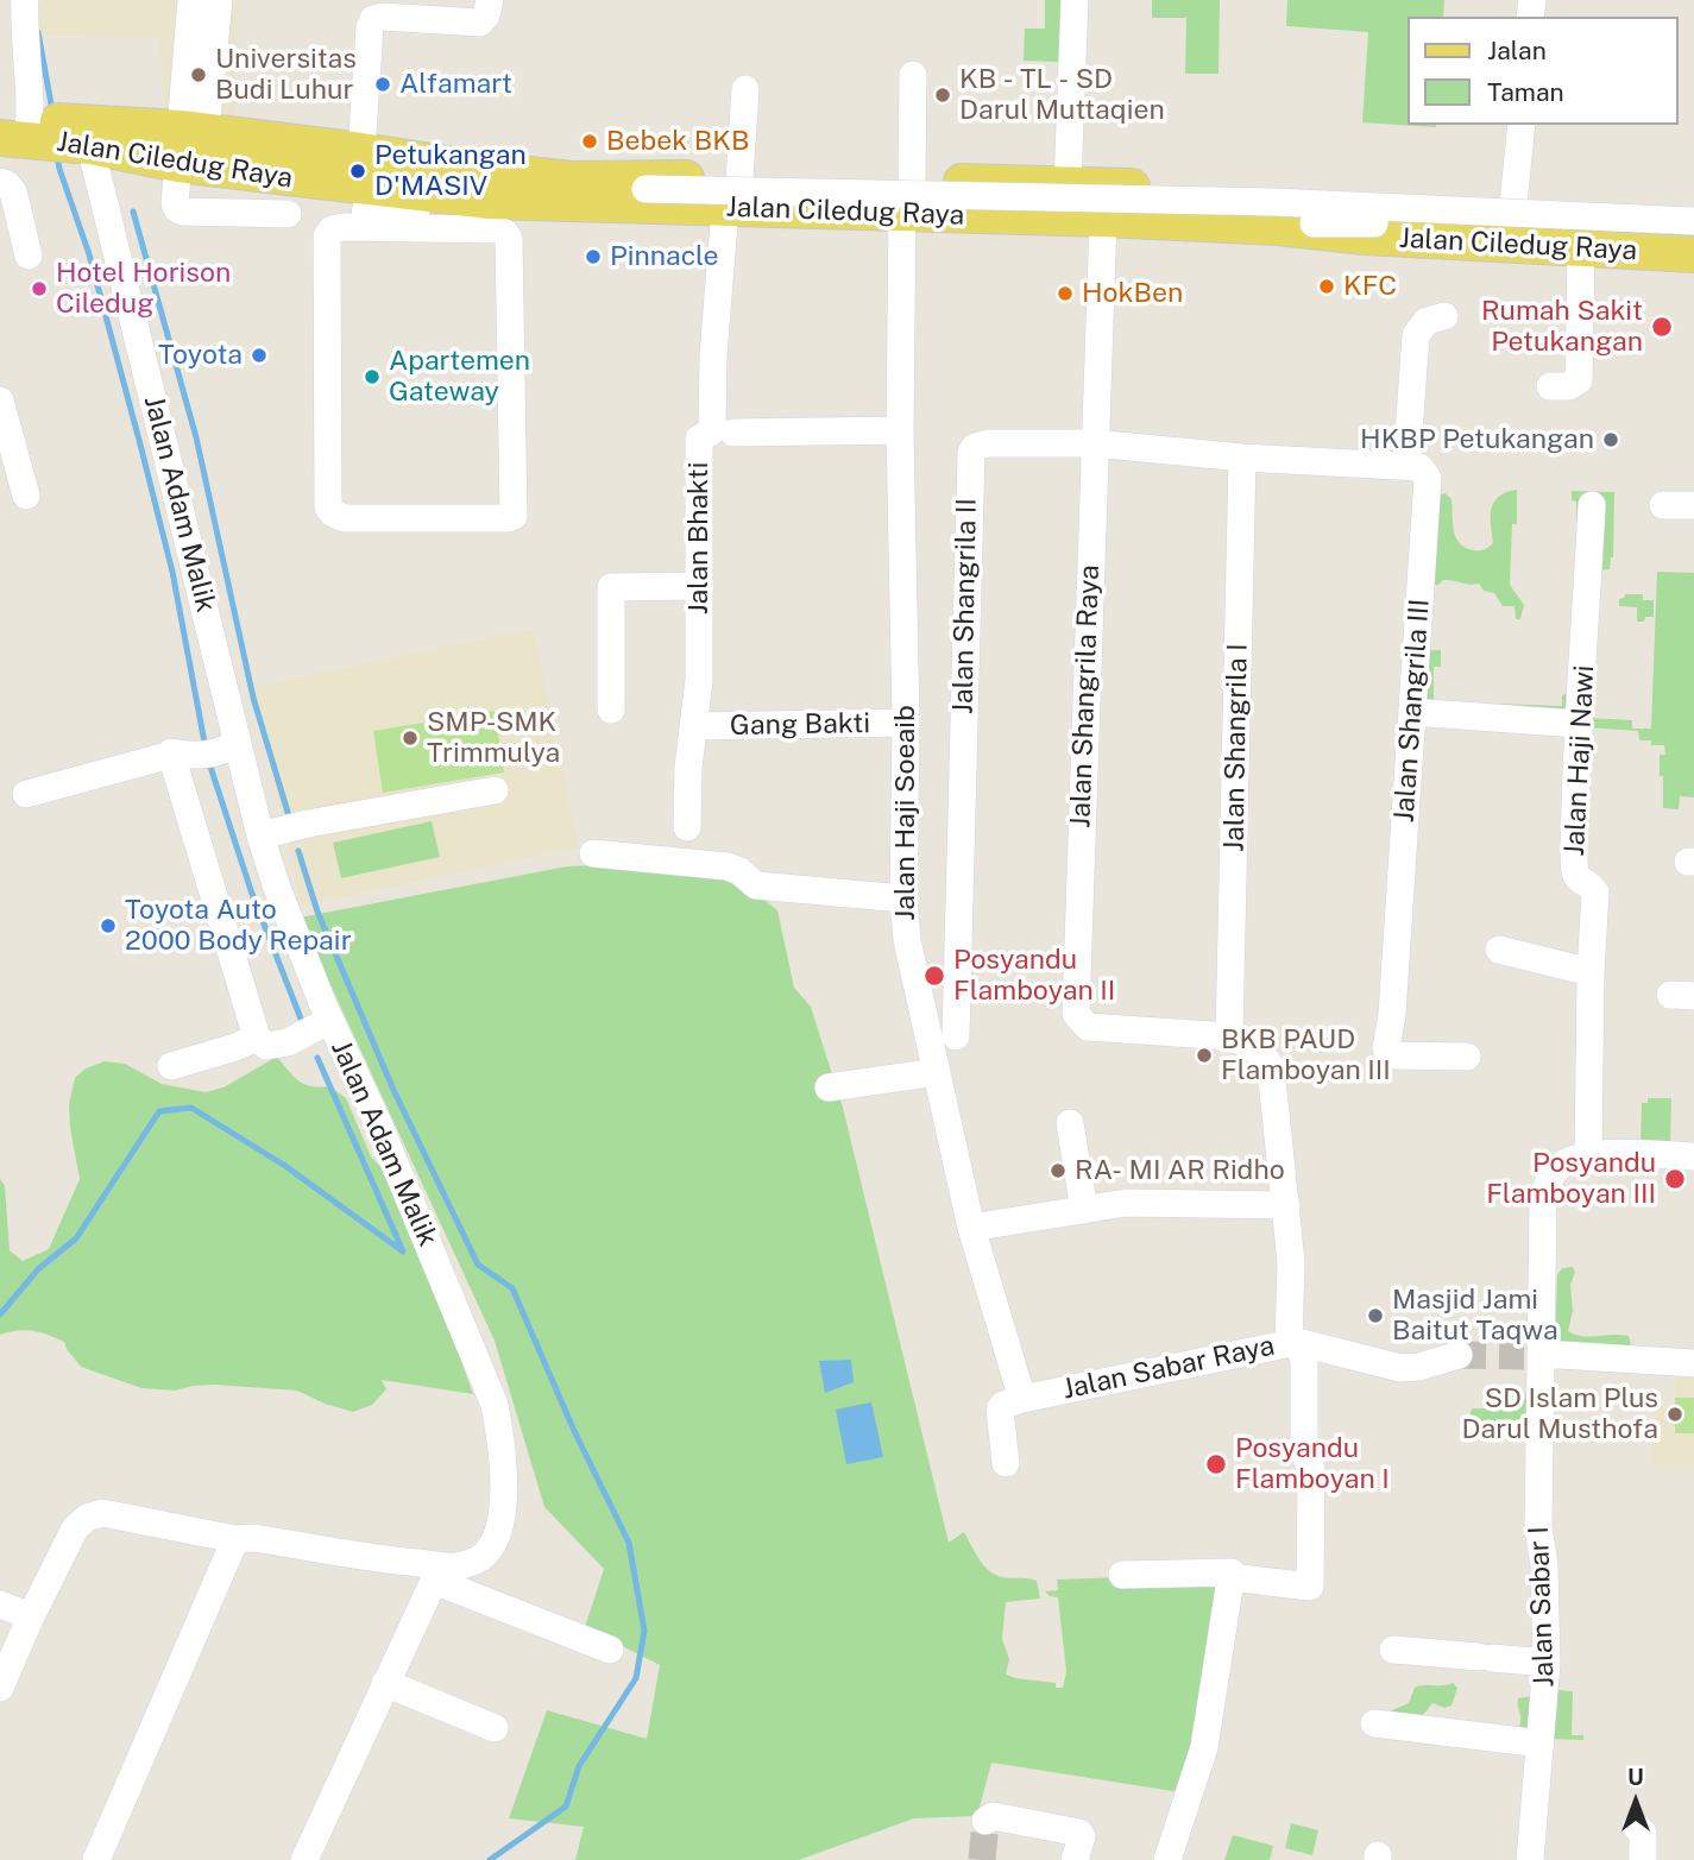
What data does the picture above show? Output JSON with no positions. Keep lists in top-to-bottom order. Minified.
{"streets":{"main road":["Jalan Ciledug Raya"],"street":["Jalan Adam Malik","Jalan Bhakti","Jalan Shangrila II","Jalan Shangrila Raya","Jalan Shangrila III","Gang Bakti","Jalan Shangrila I","Jalan Haji Nawi","Jalan Haji Soeaib","Jalan Sabar Raya","Jalan Sabar I"]},"crossings":[["Jalan Ciledug Raya","Jalan Adam Malik"],["Jalan Ciledug Raya","Jalan Bhakti"],["Jalan Ciledug Raya","Jalan Shangrila Raya"],["Jalan Ciledug Raya","Jalan Haji Soeaib"],["Jalan Bhakti","Gang Bakti"],["Jalan Shangrila II","Jalan Shangrila Raya"],["Jalan Shangrila II","Jalan Shangrila I"],["Jalan Shangrila Raya","Jalan Shangrila I"],["Gang Bakti","Jalan Haji Soeaib"],["Jalan Haji Nawi","Jalan Sabar I"],["Jalan Haji Soeaib","Jalan Sabar Raya"]],"places":["Universitas Budi Luhur","Alfamart","KB - TL - SD Darul Muttaqien","Bebek BKB","Petukangan D'MASIV","Pinnacle","KFC","Hotel Horison Ciledug","HokBen","Rumah Sakit Petukangan","Toyota","Apartemen Gateway","HKBP Petukangan","SMP-SMK Trimmulya","Toyota Auto 2000 Body Repair","Posyandu Flamboyan II","BKB PAUD Flamboyan III","RA- MI AR Ridho","Posyandu Flamboyan III","Masjid Jami Baitut Taqwa","SD Islam Plus Darul Musthofa","Posyandu Flamboyan I"],"legend":["Jalan","Taman"],"north":"top"}
